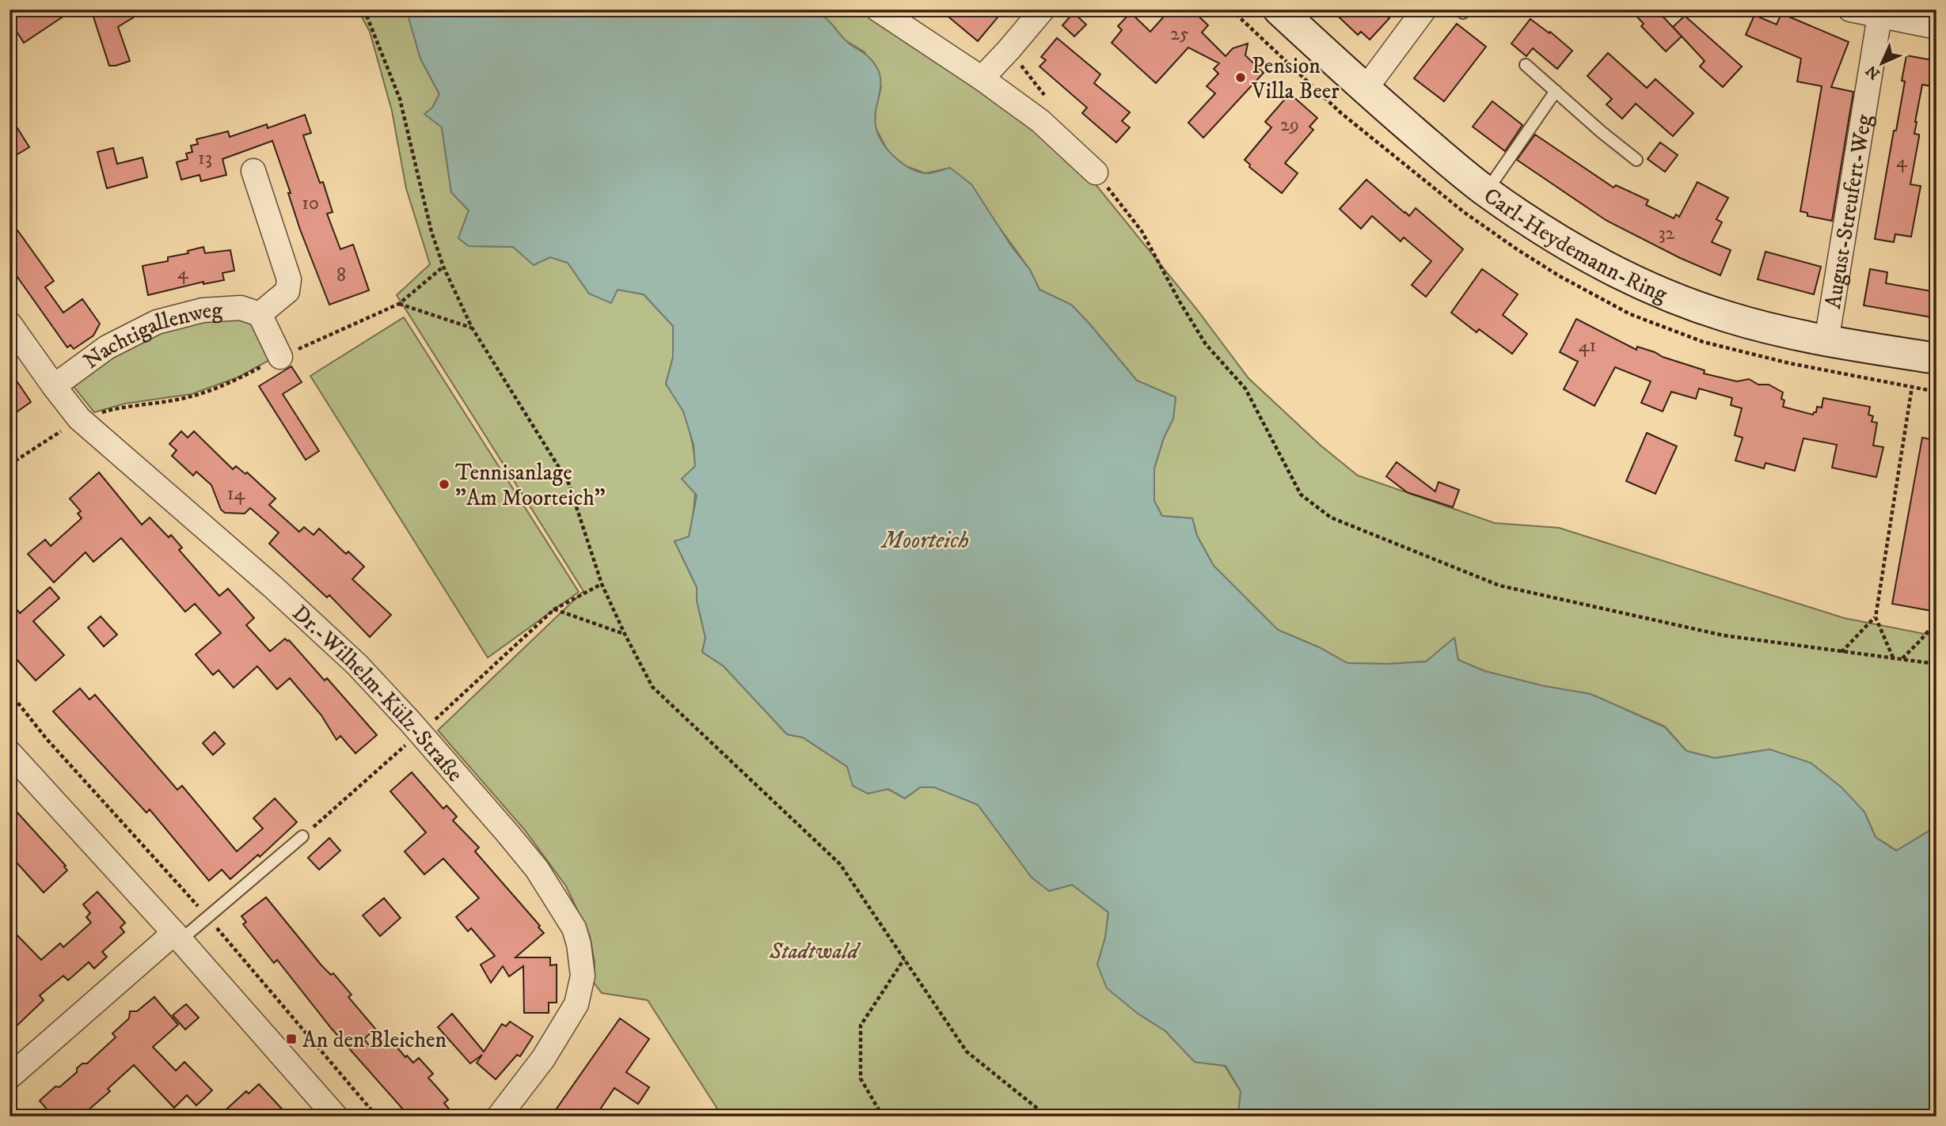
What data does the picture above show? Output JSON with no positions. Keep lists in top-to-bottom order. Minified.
{"streets":{"main road":["Carl-Heydemann-Ring"],"street":["August-Streufert-Weg","Nachtigallenweg","Dr.-Wilhelm-Külz-Straße"]},"crossings":[["August-Streufert-Weg","Carl-Heydemann-Ring"],["Nachtigallenweg","Dr.-Wilhelm-Külz-Straße"]],"water":["Moorteich"],"parks":["Stadtwald"],"places":{"other":["Pension Villa Beer","Tennisanlage \"Am Moorteich\""],"transit":["An den Bleichen"]},"house_numbers":["25","29","13","4","10","32","4","8","41","14"],"north":"bottom left"}
